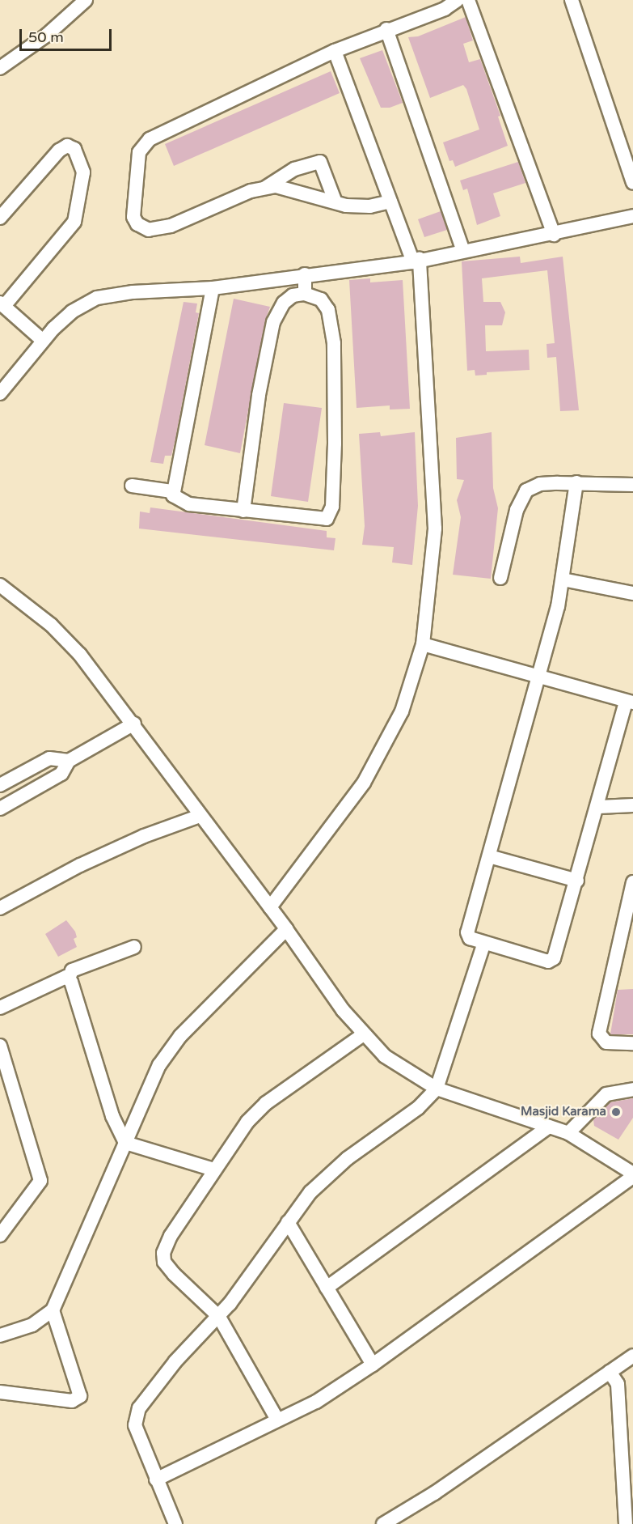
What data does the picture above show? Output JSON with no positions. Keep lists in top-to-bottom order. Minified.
{"places":["Masjid Karama"],"scale_bar":"50 m"}
